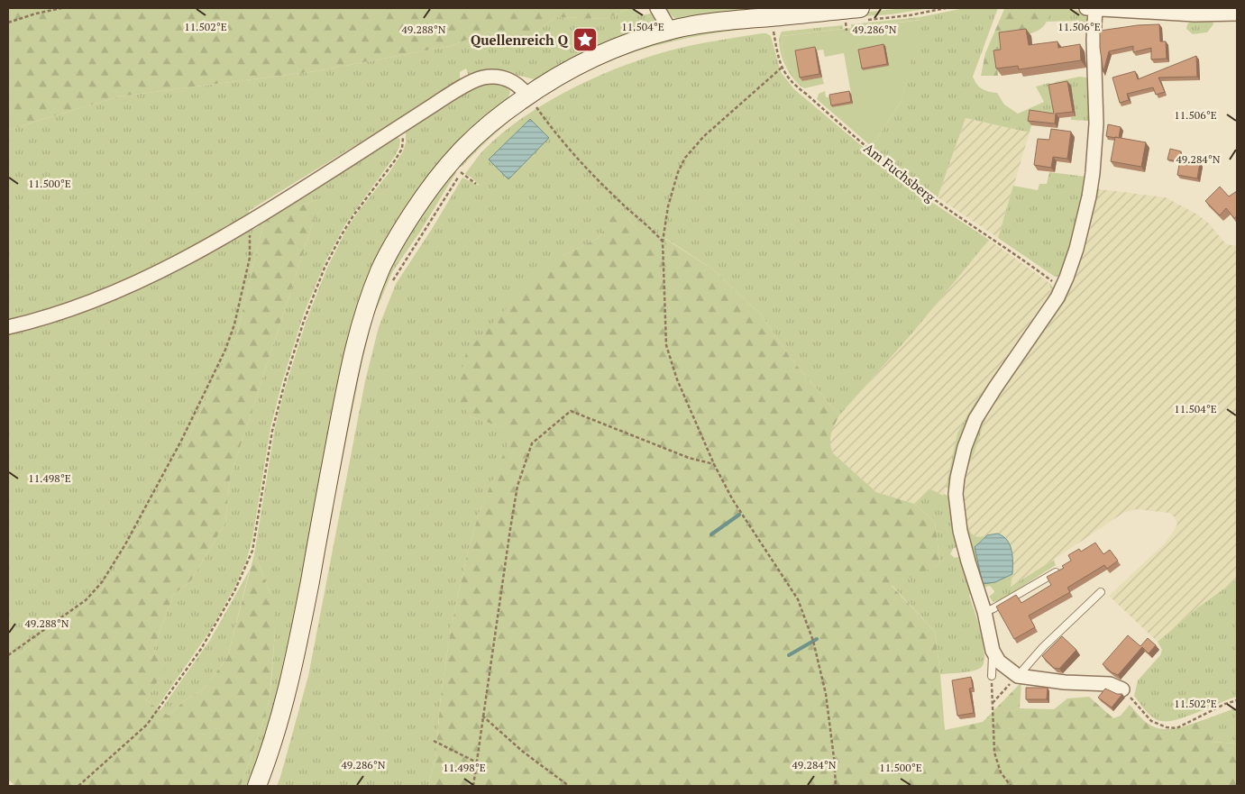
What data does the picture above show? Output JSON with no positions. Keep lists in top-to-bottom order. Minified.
{"streets":{"path":["Am Fuchsberg"]},"places":{"place":["Quellenreich Q"]},"coordinates":["11.502°E","11.504°E","11.506°E","49.288°N","49.286°N","49.284°N","11.500°E","11.498°E"]}
